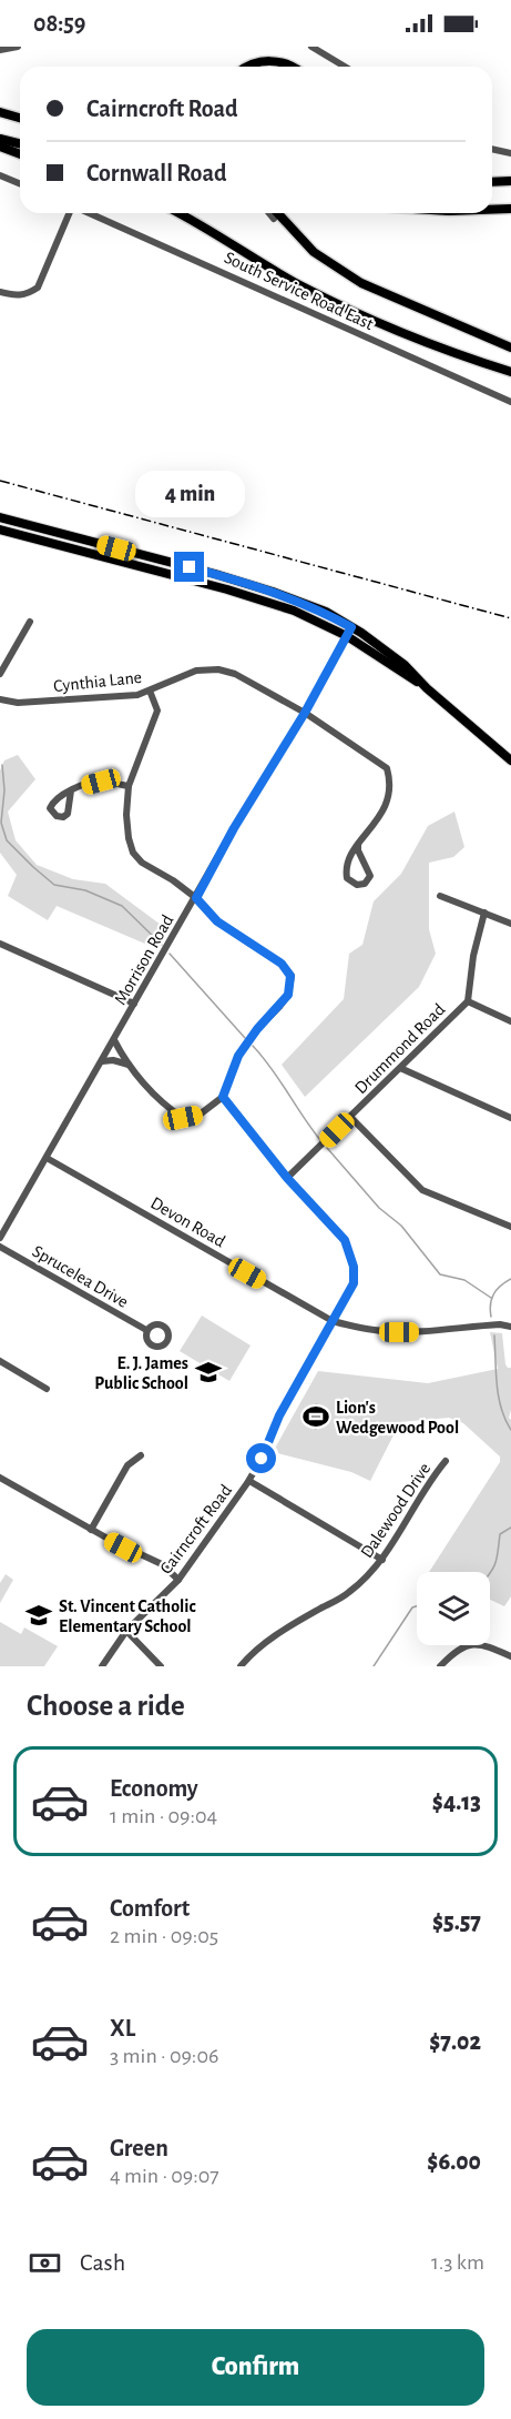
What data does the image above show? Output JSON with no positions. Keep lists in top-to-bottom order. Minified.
{"streets":{"street":["South Service Road East","Cynthia Lane","Morrison Road","Drummond Road","Devon Road","Sprucelea Drive","Dalewood Drive","Cairncroft Road"]},"crossings":[["Cynthia Lane","Morrison Road"],["Morrison Road","Devon Road"],["Drummond Road","Cairncroft Road"],["Devon Road","Cairncroft Road"]],"places":{"school or university":["E. J. James Public School","St. Vincent Catholic Elementary School"],"sports":["Lion's Wedgewood Pool"]},"page":{"status":"08:59","banner":["Cairncroft Road","Cornwall Road"],"bubble":"4 min","heading":"Choose a ride","list":[{"name":"Economy","note":"1 min · 09:04","value":"$4.13"},{"name":"Comfort","note":"2 min · 09:05","value":"$5.57"},{"name":"XL","note":"3 min · 09:06","value":"$7.02"},{"name":"Green","note":"4 min · 09:07","value":"$6.00"}],"pay":["Cash","1.3 km"],"buttons":"Confirm"}}
